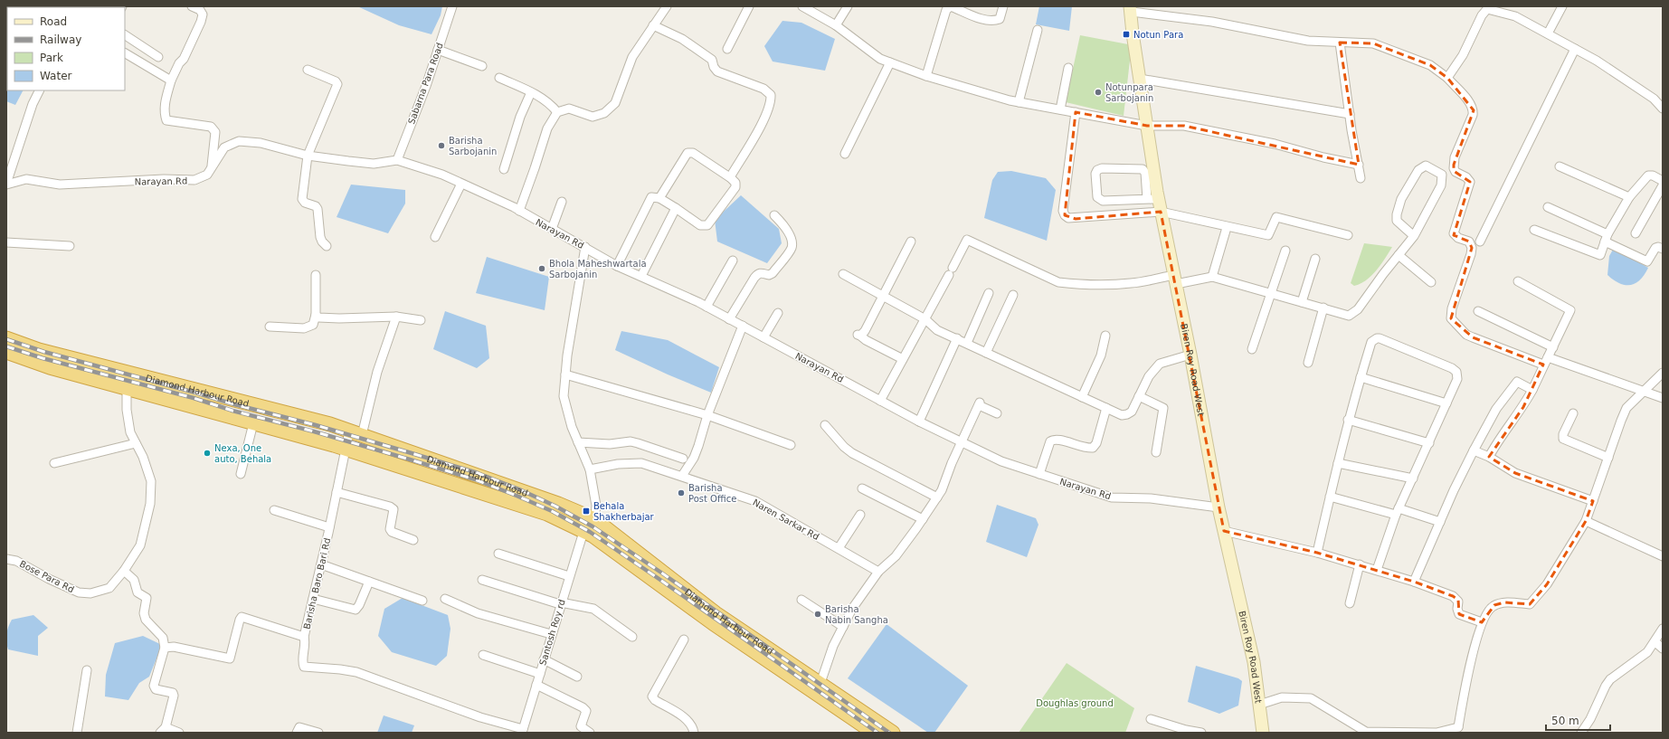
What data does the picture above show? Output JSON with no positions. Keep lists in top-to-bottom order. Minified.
{"streets":{"highway":["Diamond Harbour Road"],"main road":["Biren Roy Road West"],"street":["Sabarna Para Road","Narayan Rd","Naren Sarkar Rd","Bose Para Rd","Barisha Baro Bari Rd","Santosh Roy rd"]},"crossings":[["Sabarna Para Road","Narayan Rd"],["Narayan Rd","Biren Roy Road West"],["Diamond Harbour Road","Bose Para Rd"],["Diamond Harbour Road","Barisha Baro Bari Rd"],["Diamond Harbour Road","Santosh Roy rd"]],"parks":["Doughlas ground"],"places":{"transit":["Notun Para","Behala Shakherbajar"],"other":["Notunpara Sarbojanin","Barisha Sarbojanin","Bhola Maheshwartala Sarbojanin","Nexa, One auto, Behala","Barisha Post Office","Barisha Nabin Sangha"]},"legend":["Road","Railway","Park","Water"],"scale_bar":"50 m"}
